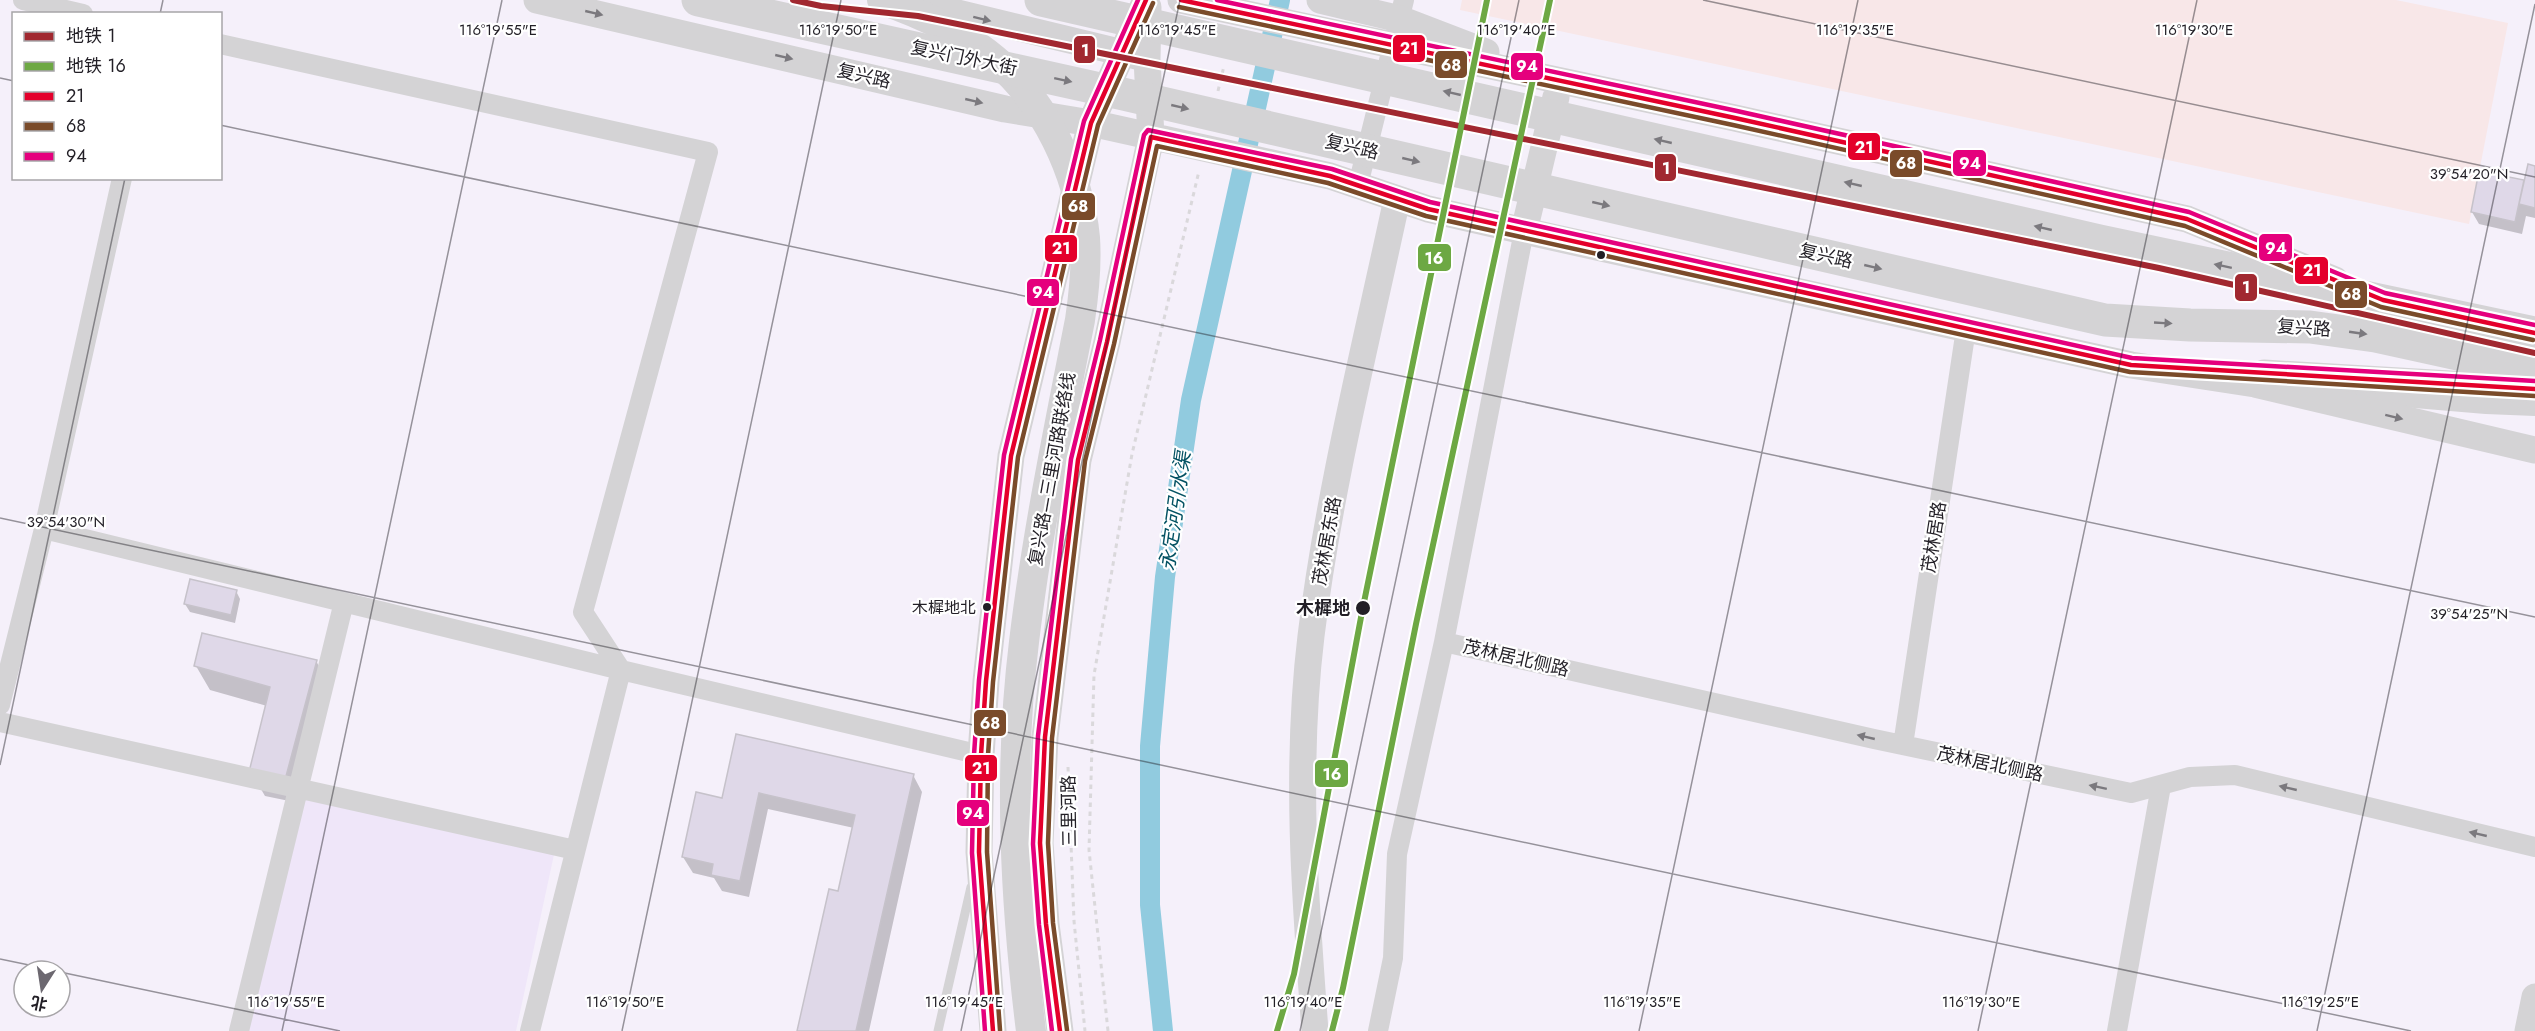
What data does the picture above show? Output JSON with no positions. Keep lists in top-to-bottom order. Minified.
{"streets":{"highway":["复兴门外大街","复兴路"],"main road":["复兴路—三里河路联络线"],"street":["茂林居路","茂林居东路","茂林居北侧路","三里河路"]},"crossings":[["复兴门外大街","复兴路"],["复兴路","茂林居路"],["复兴路","茂林居东路"],["复兴路","三里河路"],["茂林居路","茂林居北侧路"]],"one_way":["复兴门外大街","茂林居北侧路"],"water":["永定河引水渠"],"places":["木樨地北","木樨地"],"lines":["metro line 1","metro line 16","transit line 21","transit line 94","transit line 68"],"legend":["地铁 1","地铁 16","21","68","94"],"north":"bottom","coordinates":["116°19'55\"E","116°19'50\"E","116°19'45\"E","116°19'40\"E","116°19'35\"E","116°19'30\"E","39°54'20\"N","39°54'30\"N","39°54'25\"N","116°19'25\"E"]}
